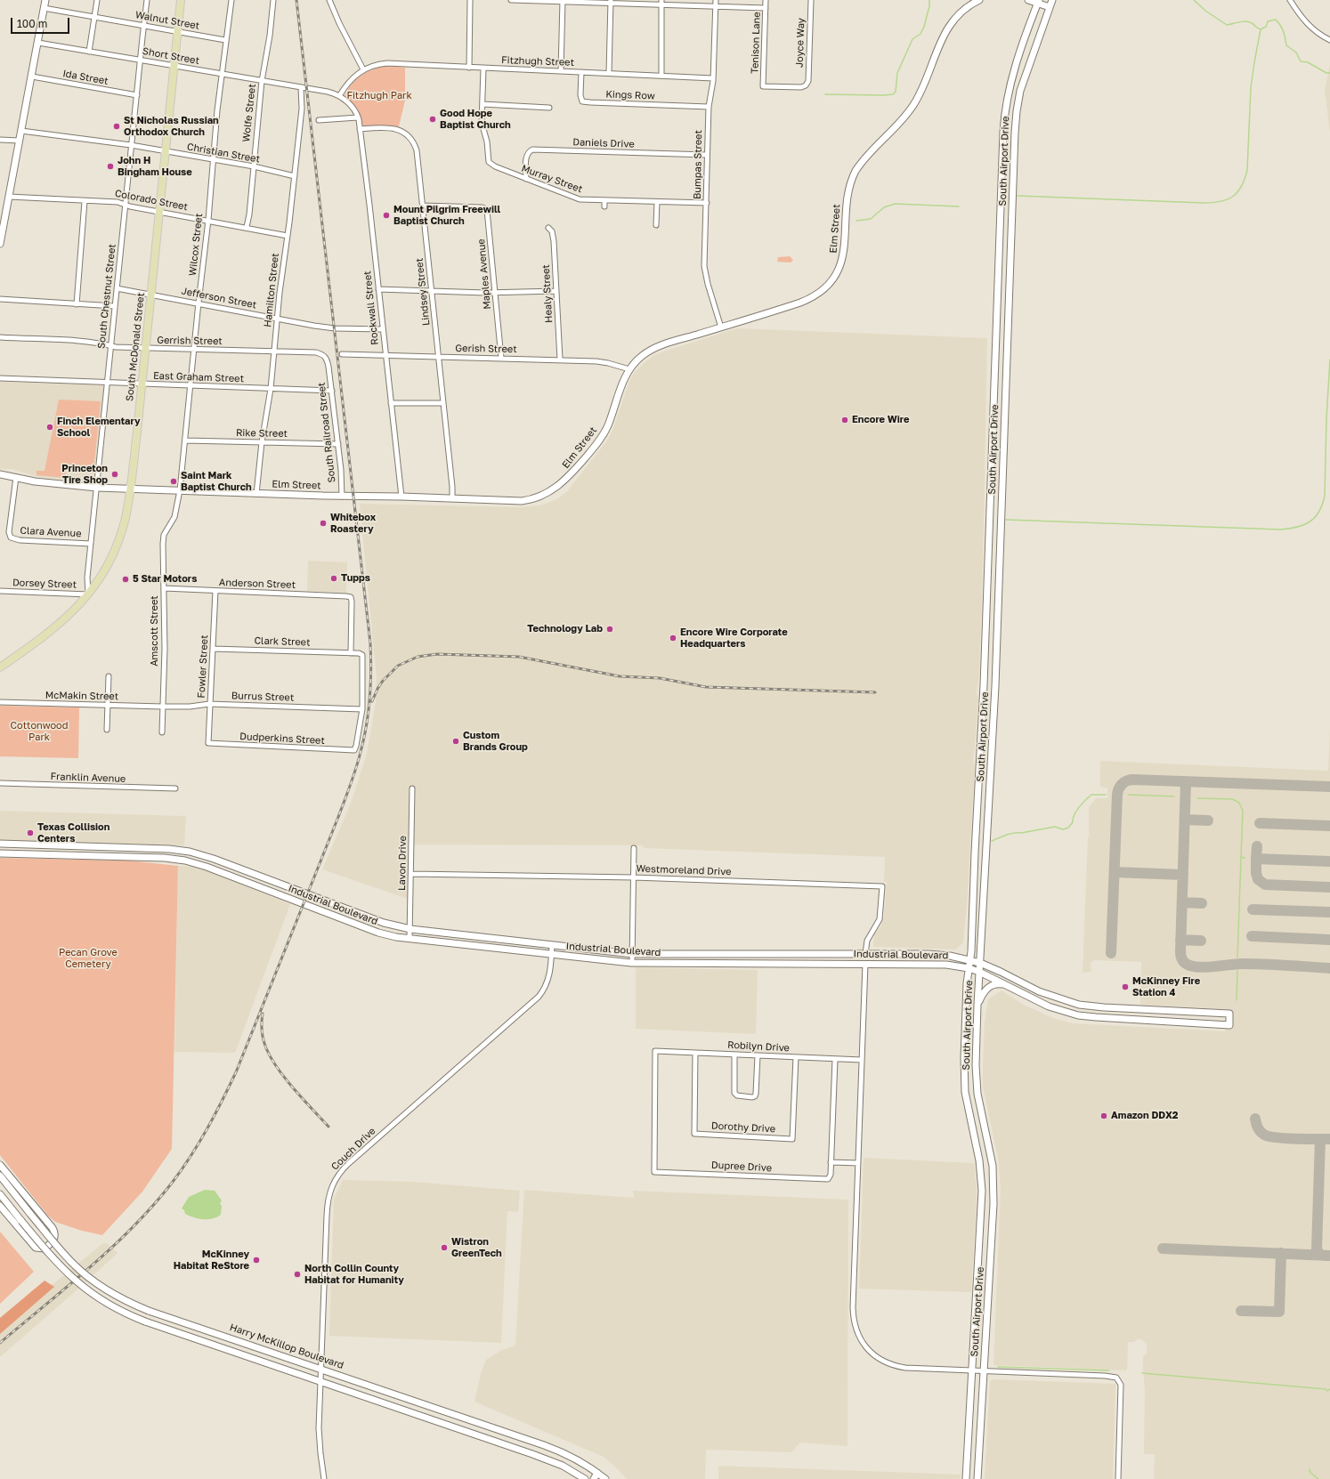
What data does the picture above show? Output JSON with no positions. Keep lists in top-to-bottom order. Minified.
{"streets":{"main road":["South Airport Drive","Elm Street","South McDonald Street","Industrial Boulevard","Harry McKillop Boulevard"],"street":["Walnut Street","Tenison Lane","Joyce Way","Short Street","Fitzhugh Street","Ida Street","Kings Row","Wolfe Street","Daniels Drive","Christian Street","Bumpas Street","Murray Street","Colorado Street","Wilcox Street","Maples Avenue","Hamilton Street","Lindsey Street","Healy Street","South Chestnut Street","Jefferson Street","Rockwall Street","Gerrish Street","Gerish Street","East Graham Street","South Railroad Street","Rike Street","Clara Avenue","Dorsey Street","Anderson Street","Amscott Street","Clark Street","Fowler Street","McMakin Street","Burrus Street","Dudperkins Street","Franklin Avenue","Lavon Drive","Westmoreland Drive","Robilyn Drive","Dorothy Drive","Couch Drive","Dupree Drive"]},"crossings":[["Walnut Street","Wilcox Street"],["Walnut Street","South Chestnut Street"],["Walnut Street","South McDonald Street"],["Tenison Lane","Joyce Way"],["Short Street","Wolfe Street"],["Short Street","Wilcox Street"],["Short Street","Hamilton Street"],["Short Street","South Chestnut Street"],["Short Street","Rockwall Street"],["Short Street","South McDonald Street"],["Fitzhugh Street","Kings Row"],["Fitzhugh Street","Bumpas Street"],["Fitzhugh Street","Murray Street"],["Fitzhugh Street","Rockwall Street"],["Ida Street","South Chestnut Street"],["Kings Row","Bumpas Street"],["Wolfe Street","Christian Street"],["Wolfe Street","Colorado Street"],["Daniels Drive","Bumpas Street"],["Daniels Drive","Murray Street"],["Christian Street","Wilcox Street"],["Christian Street","Hamilton Street"],["Christian Street","South Chestnut Street"],["Christian Street","South McDonald Street"],["South Airport Drive","Industrial Boulevard"],["Bumpas Street","Murray Street"],["Bumpas Street","Elm Street"],["Colorado Street","Wilcox Street"],["Colorado Street","Hamilton Street"],["Colorado Street","South Chestnut Street"],["Colorado Street","South McDonald Street"],["Elm Street","Wilcox Street"],["Elm Street","Hamilton Street"],["Elm Street","Lindsey Street"],["Elm Street","South Chestnut Street"],["Elm Street","Rockwall Street"],["Elm Street","South McDonald Street"],["Elm Street","Gerish Street"],["Elm Street","South Railroad Street"],["Elm Street","Clara Avenue"],["Elm Street","Amscott Street"],["Wilcox Street","Jefferson Street"],["Wilcox Street","Gerrish Street"],["Wilcox Street","East Graham Street"],["Wilcox Street","Rike Street"],["Wilcox Street","Amscott Street"],["Maples Avenue","Lindsey Street"],["Maples Avenue","Gerish Street"],["Hamilton Street","Jefferson Street"],["Hamilton Street","Rockwall Street"],["Hamilton Street","Gerrish Street"],["Hamilton Street","East Graham Street"],["Hamilton Street","Rike Street"],["Lindsey Street","Rockwall Street"],["Lindsey Street","Gerish Street"],["Healy Street","Gerish Street"],["South Chestnut Street","Jefferson Street"],["South Chestnut Street","Gerrish Street"],["South Chestnut Street","South McDonald Street"],["South Chestnut Street","East Graham Street"],["South Chestnut Street","Clara Avenue"],["South Chestnut Street","Dorsey Street"],["Jefferson Street","Rockwall Street"],["Jefferson Street","South McDonald Street"],["Rockwall Street","Gerish Street"],["Gerrish Street","South McDonald Street"],["Gerrish Street","South Railroad Street"],["South McDonald Street","East Graham Street"],["South McDonald Street","Dorsey Street"],["East Graham Street","South Railroad Street"],["South Railroad Street","Rike Street"],["Anderson Street","Amscott Street"],["Anderson Street","Clark Street"],["Anderson Street","Fowler Street"],["Amscott Street","McMakin Street"],["Amscott Street","Burrus Street"],["Clark Street","Fowler Street"],["Fowler Street","Burrus Street"],["Fowler Street","Dudperkins Street"],["McMakin Street","Burrus Street"],["Burrus Street","Dudperkins Street"],["Lavon Drive","Westmoreland Drive"],["Lavon Drive","Industrial Boulevard"],["Westmoreland Drive","Industrial Boulevard"],["Industrial Boulevard","Couch Drive"],["Robilyn Drive","Dorothy Drive"],["Robilyn Drive","Dupree Drive"],["Couch Drive","Harry McKillop Boulevard"]],"parks":["Fitzhugh Park","Cottonwood Park","Pecan Grove Cemetery"],"places":["Good Hope Baptist Church","St Nicholas Russian Orthodox Church","John H Bingham House","Mount Pilgrim Freewill Baptist Church","Encore Wire","Finch Elementary School","Princeton Tire Shop","Saint Mark Baptist Church","Whitebox Roastery","Tupps","5 Star Motors","Technology Lab","Encore Wire Corporate Headquarters","Custom Brands Group","Texas Collision Centers","McKinney Fire Station 4","Amazon DDX2","Wistron GreenTech","McKinney Habitat ReStore","North Collin County Habitat for Humanity"],"scale_bar":"100 m"}
